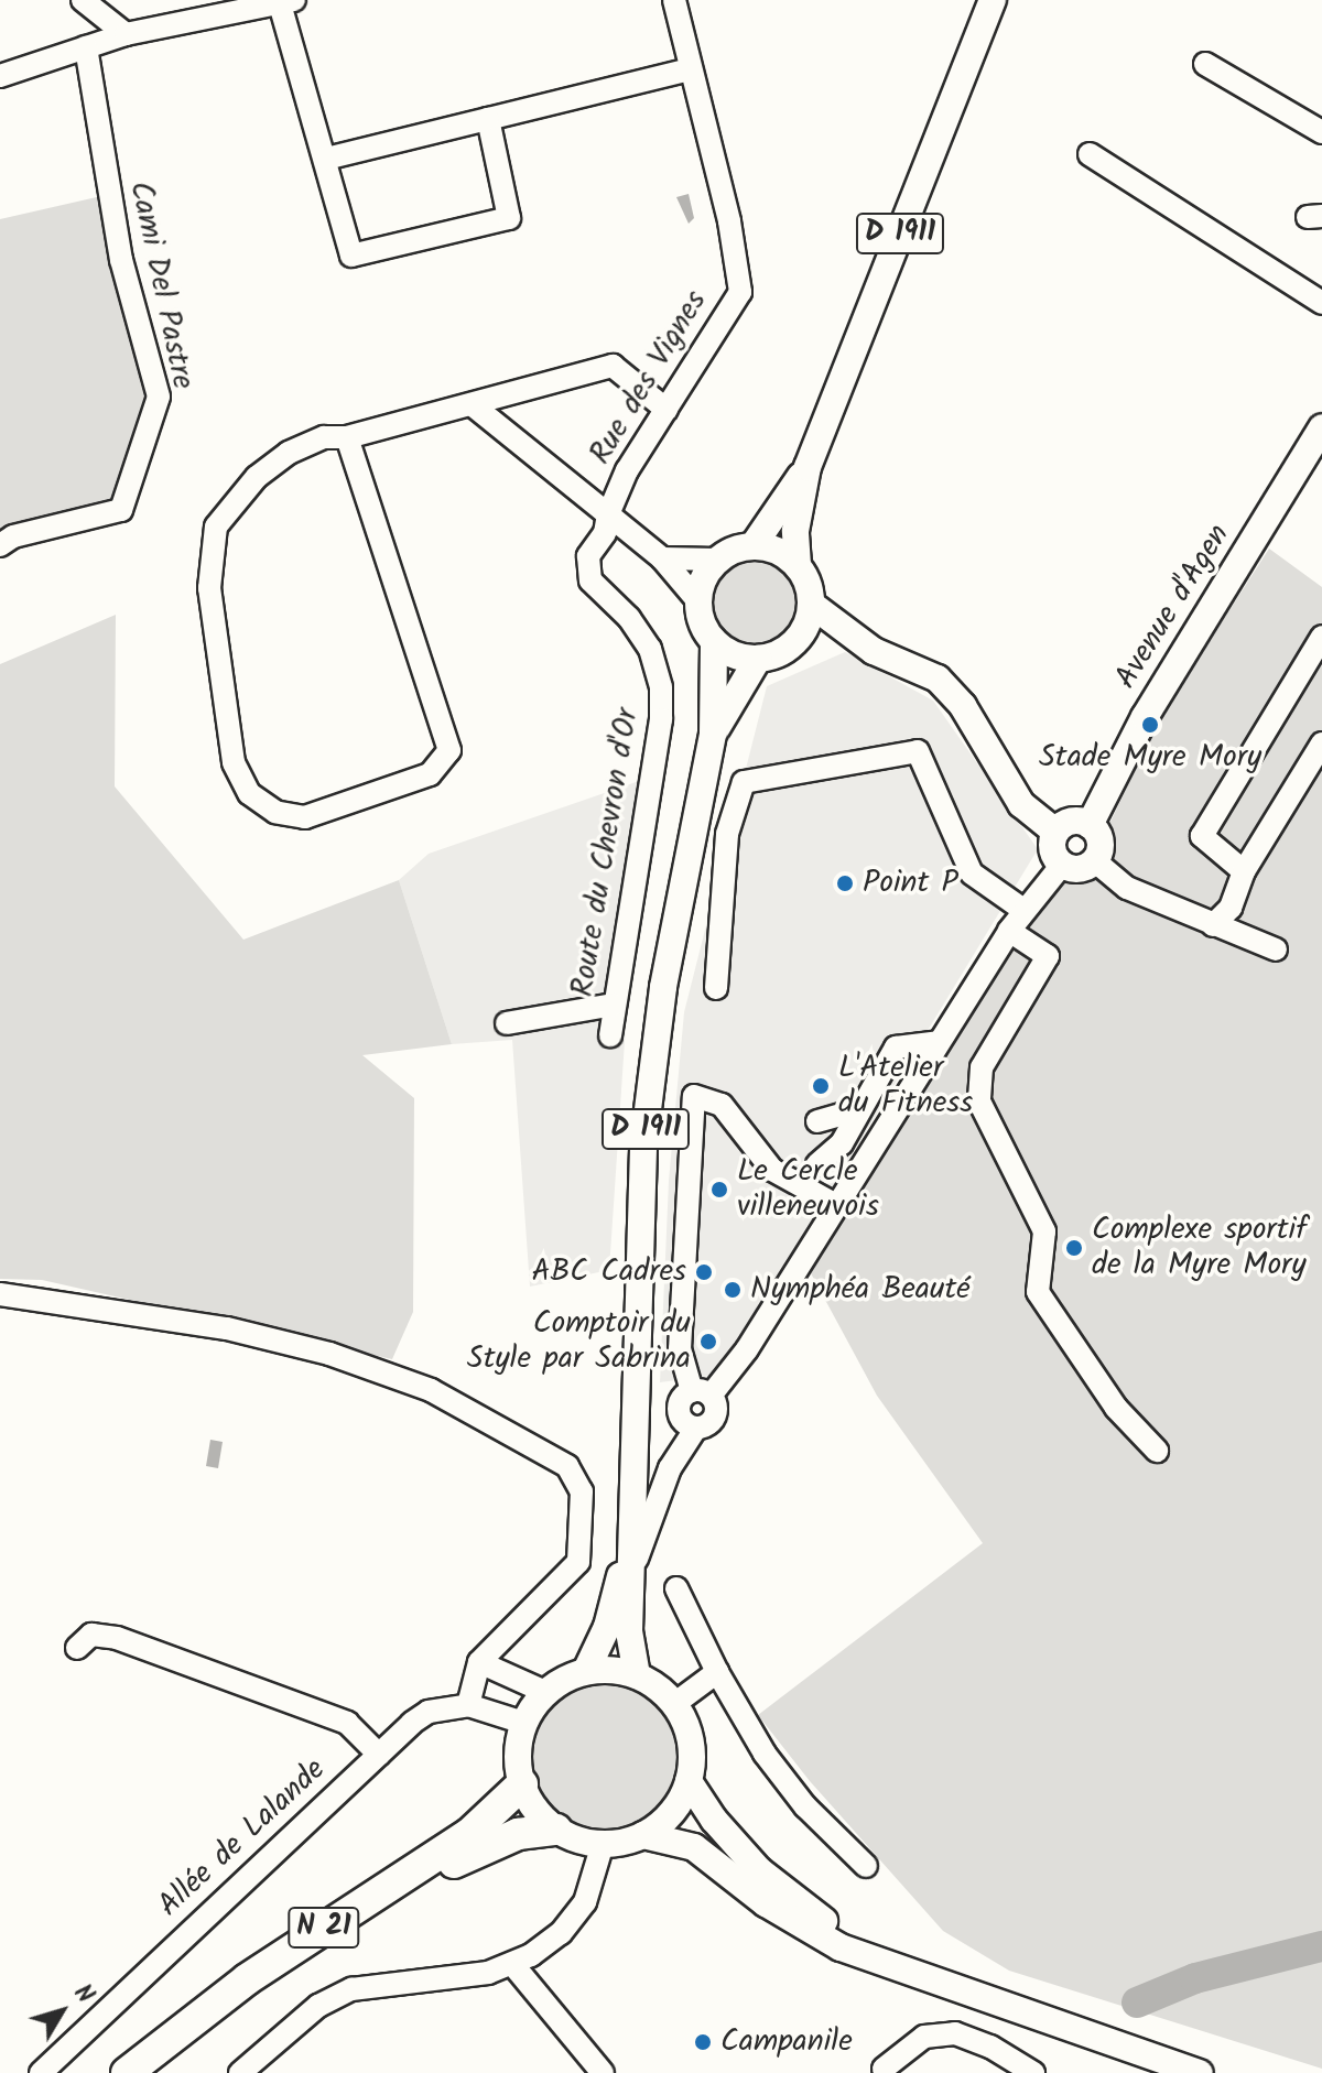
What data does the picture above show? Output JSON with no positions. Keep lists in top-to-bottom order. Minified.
{"streets":{"highway":["N 21"],"main road":["D 1911","Rue des Vignes","Avenue d'Agen"],"street":["Cami Del Pastre","Route du Chevron d'Or","Allée de Lalande"]},"crossings":[["D 1911","Rue des Vignes"],["D 1911","N 21"],["Rue des Vignes","Route du Chevron d'Or"]],"places":["Stade Myre Mory","Point P","L'Atelier du Fitness","Le Cercle villeneuvois","Complexe sportif de la Myre Mory","ABC Cadres","Nymphéa Beauté","Comptoir du Style par Sabrina","Campanile"],"north":"top right"}
